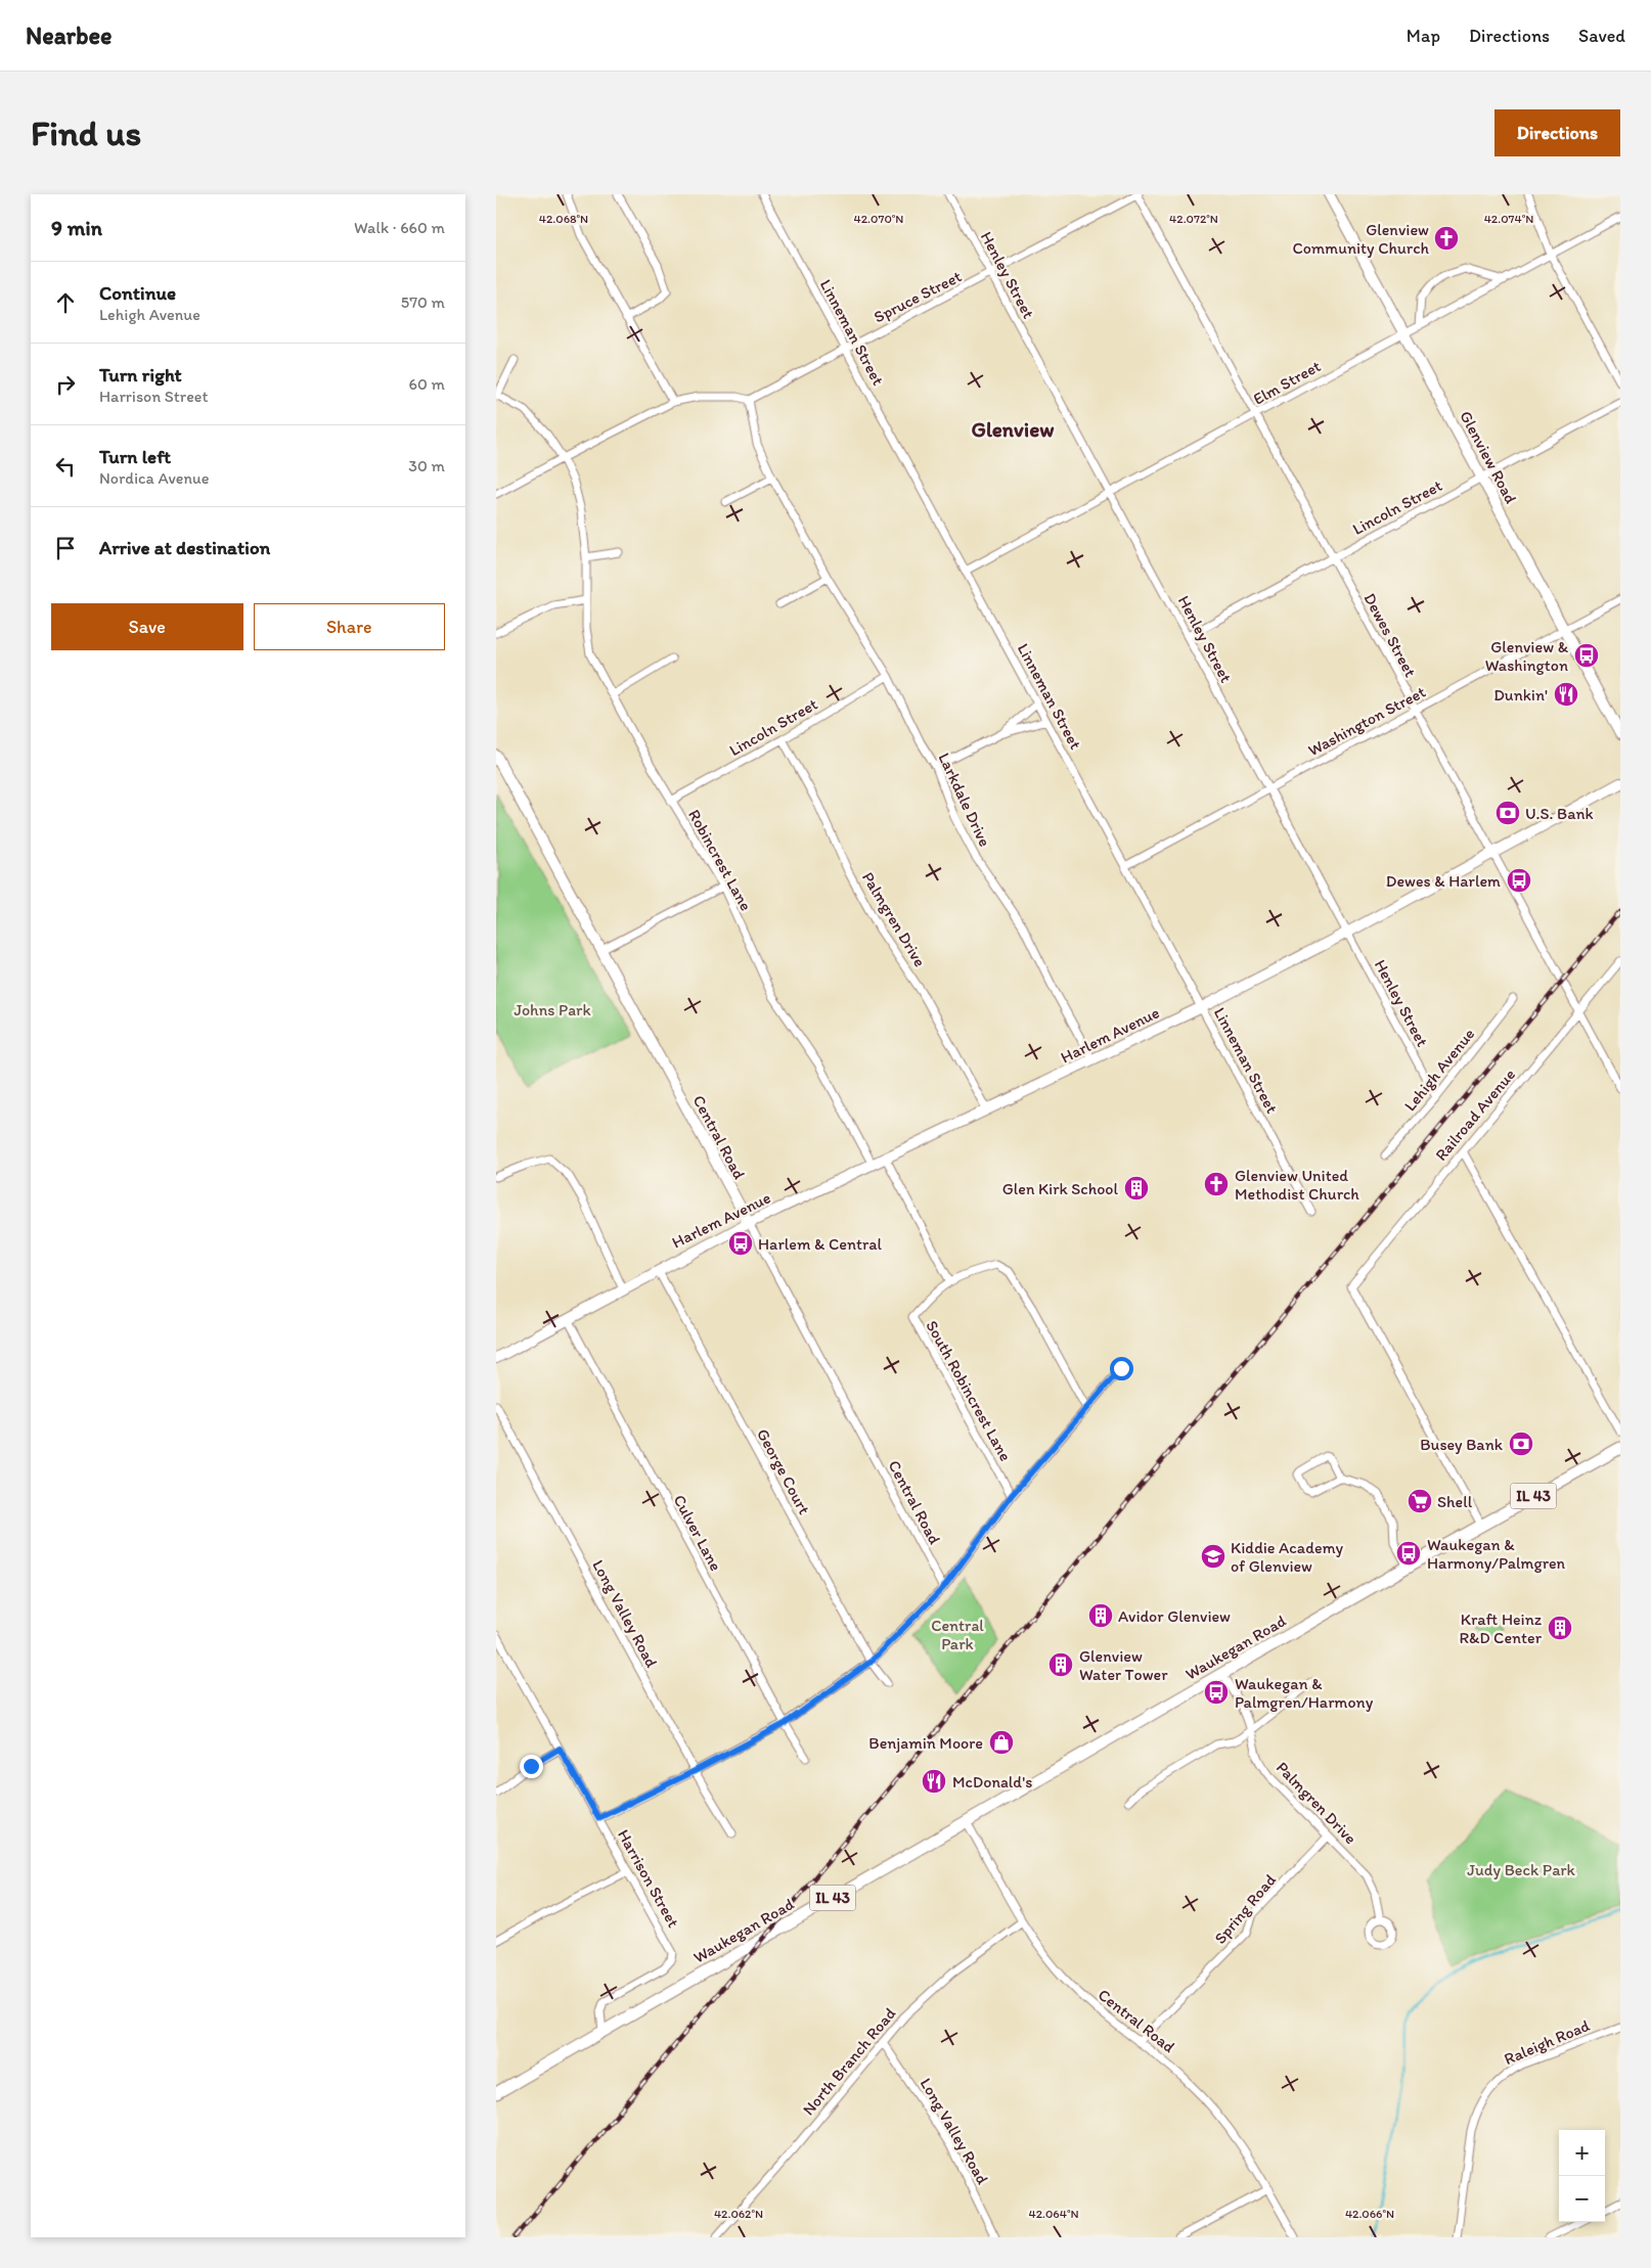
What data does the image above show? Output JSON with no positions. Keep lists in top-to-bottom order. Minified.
{"streets":{"main road":["Glenview Road","Harlem Avenue","Central Road","IL 43","Waukegan Road"],"street":["Henley Street","Spruce Street","Linneman Street","Elm Street","Lincoln Street","Dewes Street","Washington Street","Larkdale Drive","Robincrest Lane","Palmgren Drive","Lehigh Avenue","Railroad Avenue","South Robincrest Lane","George Court","Culver Lane","Long Valley Road","Harrison Street","Spring Road","Raleigh Road","North Branch Road"]},"crossings":[["Henley Street","Spruce Street"],["Henley Street","Elm Street"],["Henley Street","Lincoln Street"],["Henley Street","Washington Street"],["Henley Street","Harlem Avenue"],["Henley Street","Lehigh Avenue"],["Spruce Street","Linneman Street"],["Spruce Street","Dewes Street"],["Spruce Street","Larkdale Drive"],["Linneman Street","Elm Street"],["Linneman Street","Washington Street"],["Linneman Street","Harlem Avenue"],["Elm Street","Glenview Road"],["Elm Street","Dewes Street"],["Glenview Road","Lincoln Street"],["Glenview Road","Washington Street"],["Lincoln Street","Dewes Street"],["Lincoln Street","Larkdale Drive"],["Lincoln Street","Robincrest Lane"],["Lincoln Street","Palmgren Drive"],["Dewes Street","Washington Street"],["Dewes Street","Harlem Avenue"],["Dewes Street","Railroad Avenue"],["Larkdale Drive","Harlem Avenue"],["Robincrest Lane","Harlem Avenue"],["Palmgren Drive","Harlem Avenue"],["Palmgren Drive","Waukegan Road"],["Palmgren Drive","Spring Road"],["Harlem Avenue","Central Road"],["Harlem Avenue","George Court"],["Harlem Avenue","Culver Lane"],["Railroad Avenue","Waukegan Road"],["Central Road","Waukegan Road"],["Central Road","Spring Road"],["Central Road","North Branch Road"],["Long Valley Road","North Branch Road"],["Waukegan Road","Harrison Street"]],"districts":["Glenview"],"parks":["Johns Park","Central Park","Judy Beck Park"],"places":{"church":["Glenview Community Church","Glenview United Methodist Church"],"bus stop":["Glenview & Washington","Dewes & Harlem","Harlem & Central","Waukegan & Harmony/Palmgren","Waukegan & Palmgren/Harmony"],"restaurant":["Dunkin'","McDonald's"],"bank":["U.S. Bank","Busey Bank"],"building":["Glen Kirk School","Avidor Glenview","Kraft Heinz R&D Center","Glenview Water Tower"],"supermarket":["Shell"],"school or university":["Kiddie Academy of Glenview"],"shop":["Benjamin Moore"]},"page":{"header":"Nearbee","nav":["Map","Directions","Saved"],"buttons":["Directions",["Save","Share"]],"title":"Find us","heading":["9 min","Walk · 660 m"],"list":[["Continue","Lehigh Avenue","570 m"],["Turn right","Harrison Street","60 m"],["Turn left","Nordica Avenue","30 m"],"Arrive at destination"],"map_buttons":["+","−"]},"coordinates":["42.068°N","42.070°N","42.072°N","42.074°N","42.062°N","42.064°N","42.066°N"]}
